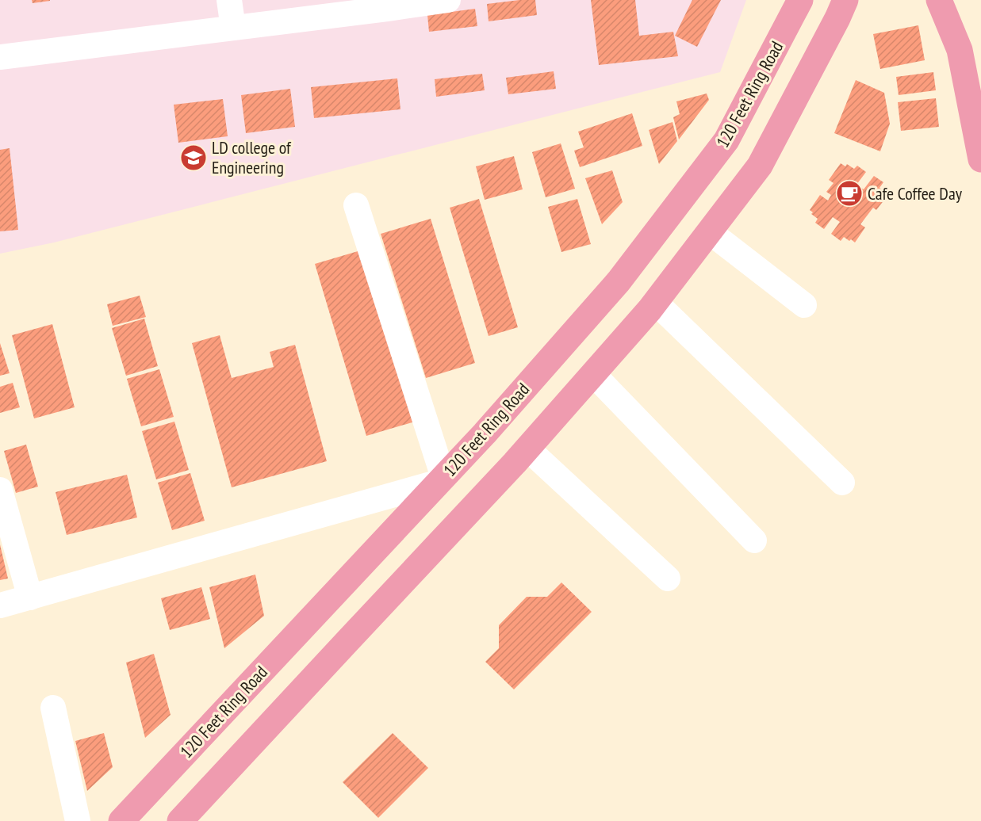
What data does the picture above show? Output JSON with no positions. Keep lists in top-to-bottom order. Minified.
{"streets":{"main road":["120 Feet Ring Road"]},"places":{"school or university":["LD college of Engineering"],"cafe":["Cafe Coffee Day"]}}
